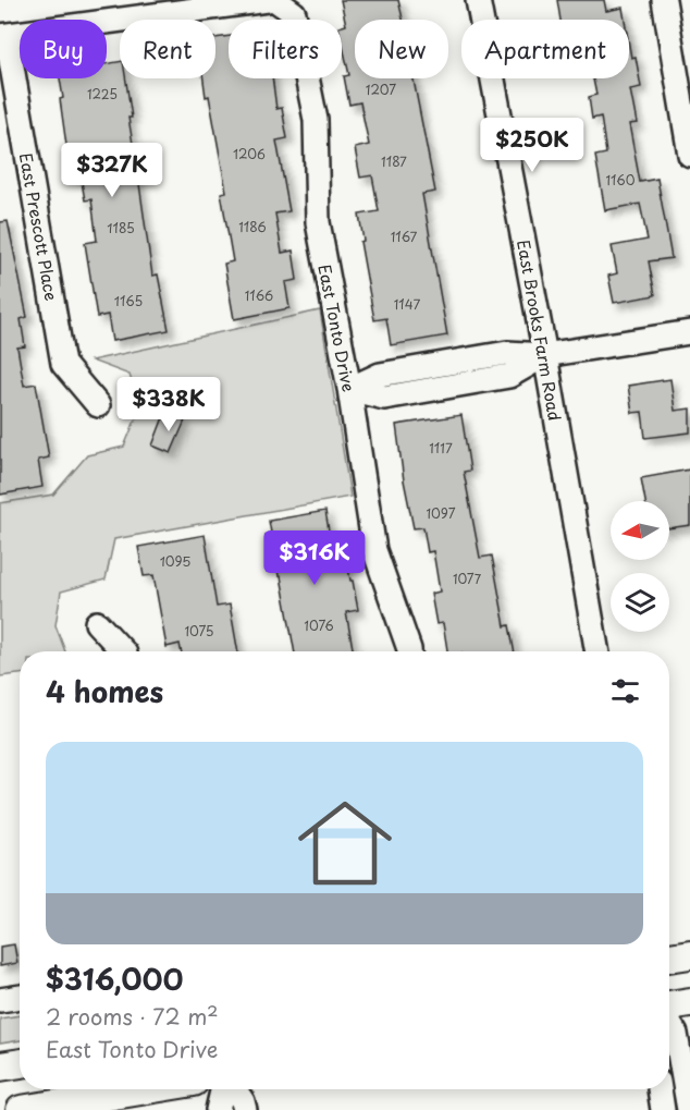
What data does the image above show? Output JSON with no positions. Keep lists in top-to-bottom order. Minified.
{"streets":{"street":["East Prescott Place","East Tonto Drive","East Brooks Farm Road"]},"house_numbers":["1207","1225","1206","1187","1160","1186","1185","1167","1166","1165","1147","1117","1097","1095","1077","1076","1075"],"north":"left","page":{"chip":["Buy","Rent","Filters","New","Apartment"],"price":["$250K","$327K","$338K","$316K"],"heading":"4 homes","list":[{"name":"$316,000","note":"2 rooms · 72 m² · East Tonto Drive"}]}}
